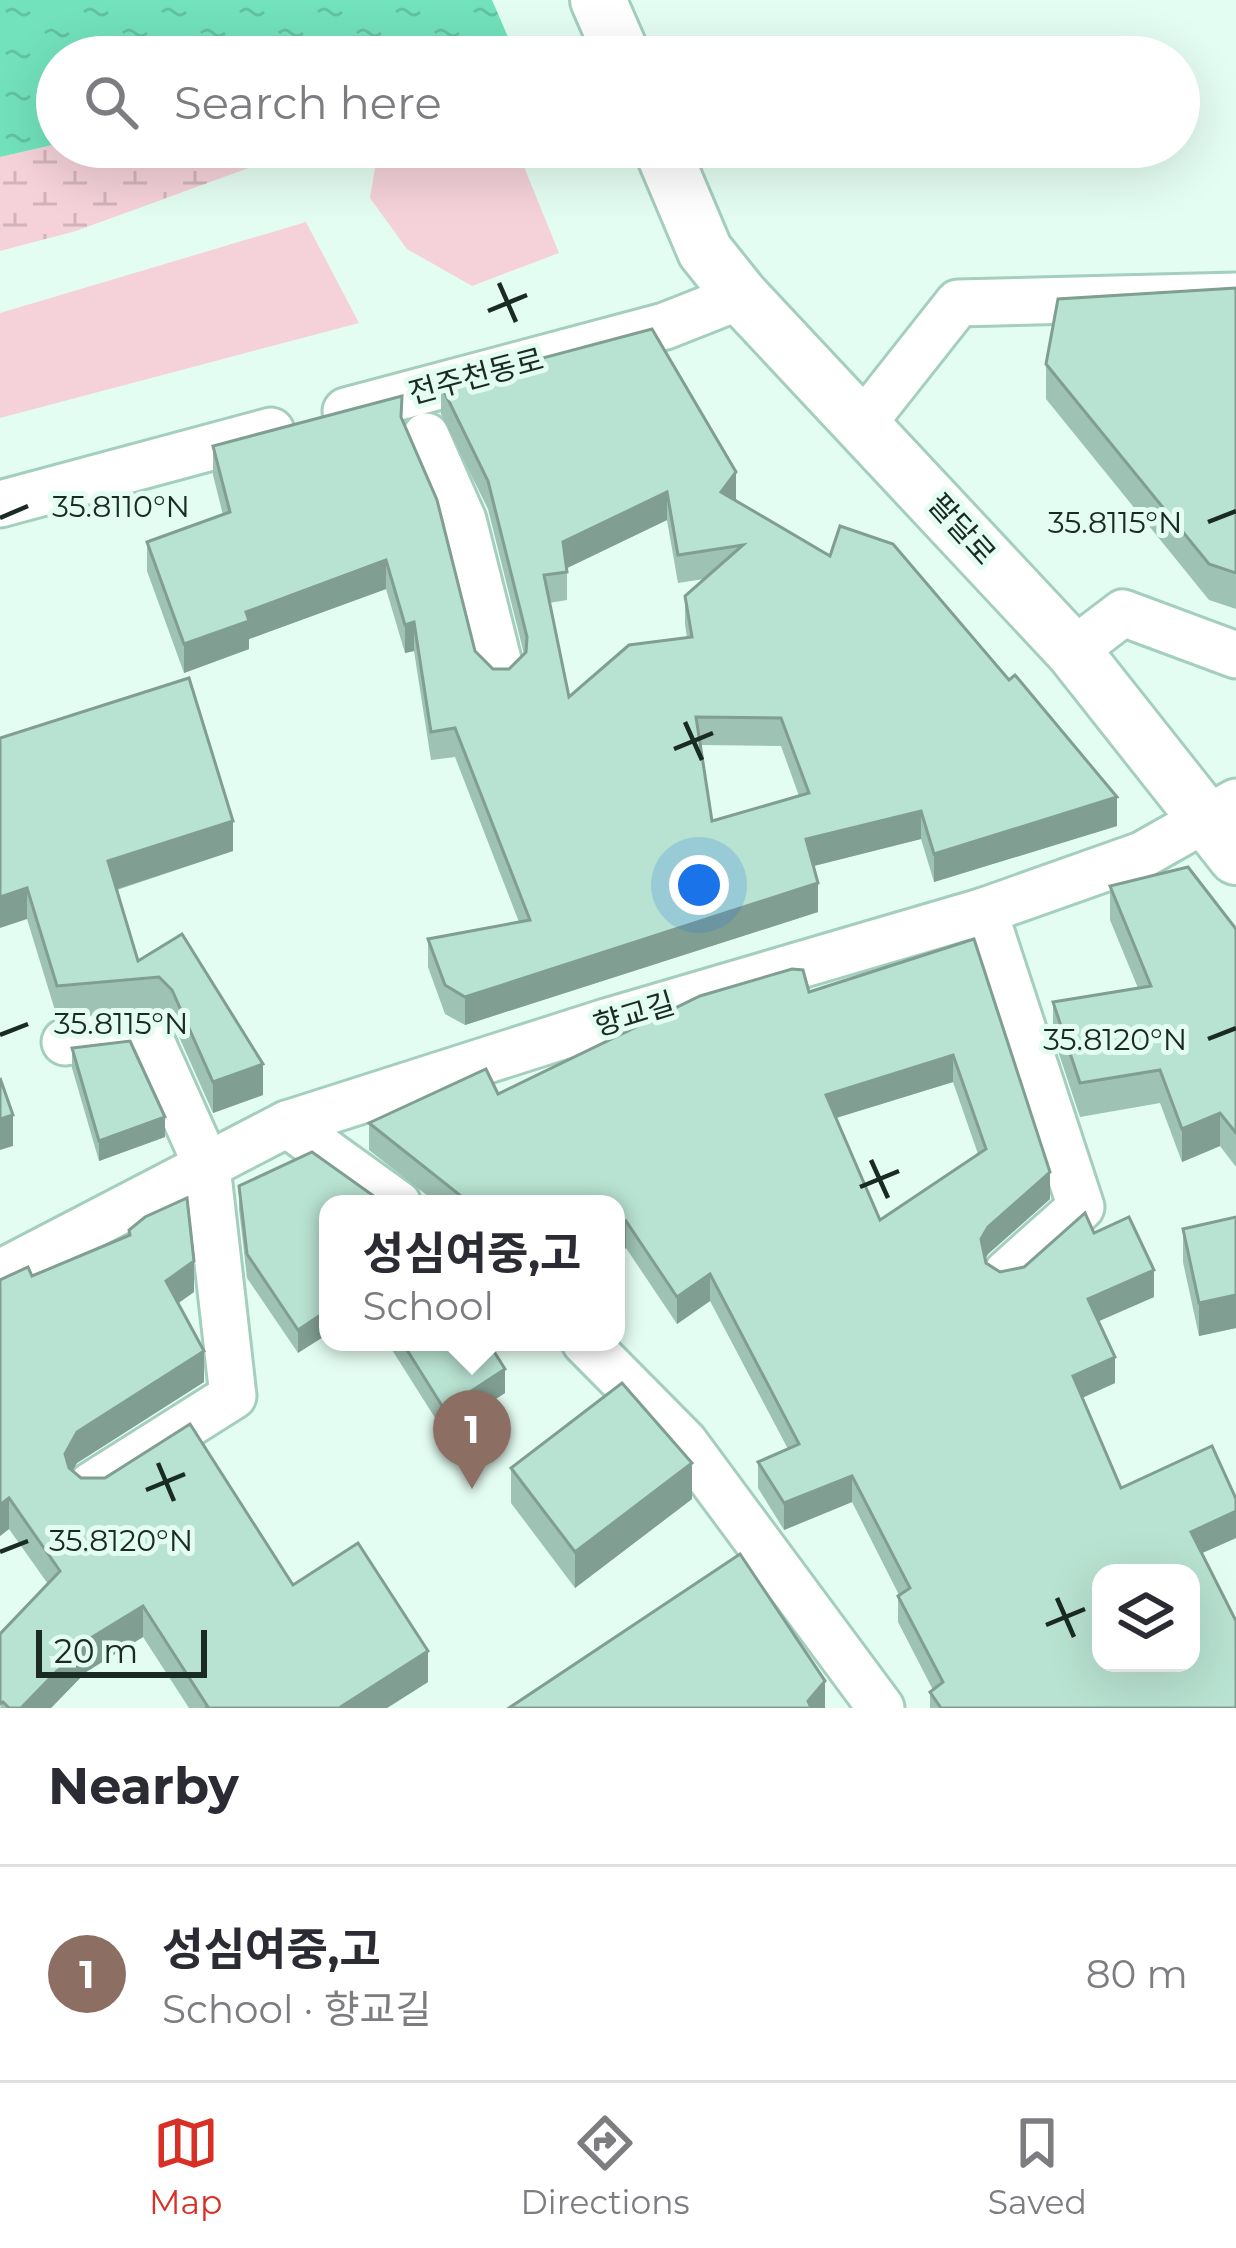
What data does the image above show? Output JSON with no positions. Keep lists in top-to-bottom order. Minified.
{"streets":{"street":["전주천동로","팔달로","향교길"]},"crossings":[["전주천동로","팔달로"],["팔달로","향교길"]],"scale_bar":"20 m","page":{"search":"Search here","popup":["성심여중,고","School"],"pins":"1","scale":"20 m","heading":"Nearby","list":[{"mark":"1","name":"성심여중,고","note":"School · 향교길","value":"80 m"}],"nav":["Map","Directions","Saved"]},"coordinates":["35.8110°N","35.8115°N","35.8120°N"]}
